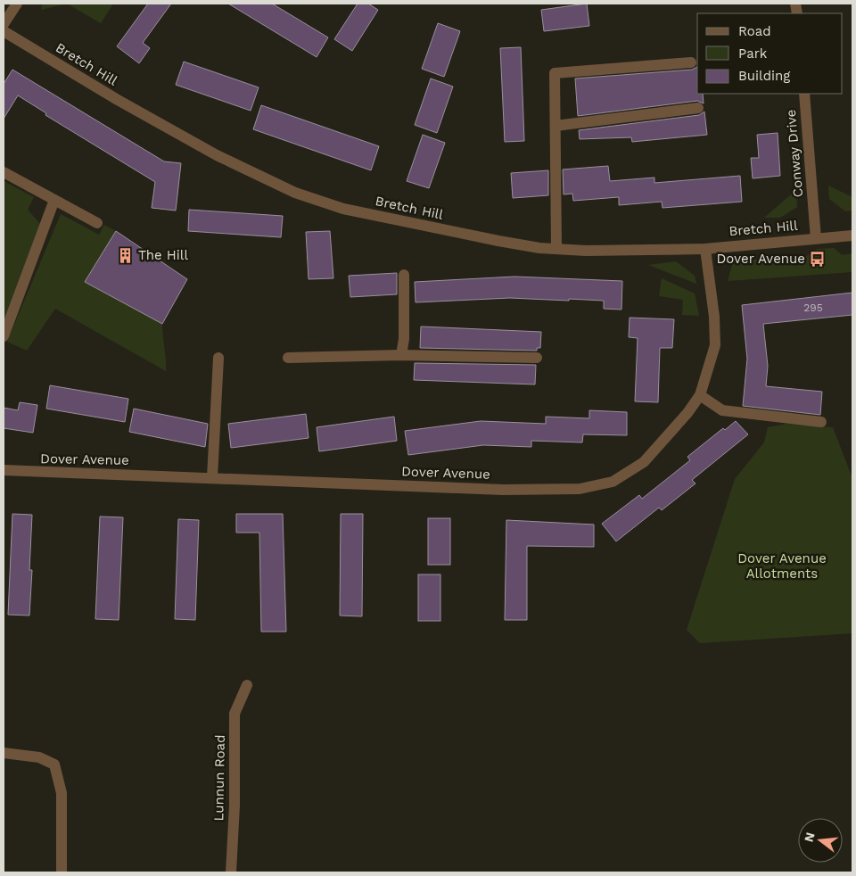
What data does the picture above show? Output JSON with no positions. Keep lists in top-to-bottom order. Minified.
{"streets":{"street":["Bretch Hill","Conway Drive","Dover Avenue","Lunnun Road"]},"crossings":[["Bretch Hill","Conway Drive"],["Bretch Hill","Dover Avenue"]],"parks":["Dover Avenue Allotments"],"places":{"building":["The Hill"],"bus stop":["Dover Avenue"]},"house_numbers":["295"],"legend":["Road","Park","Building"],"north":"left"}
